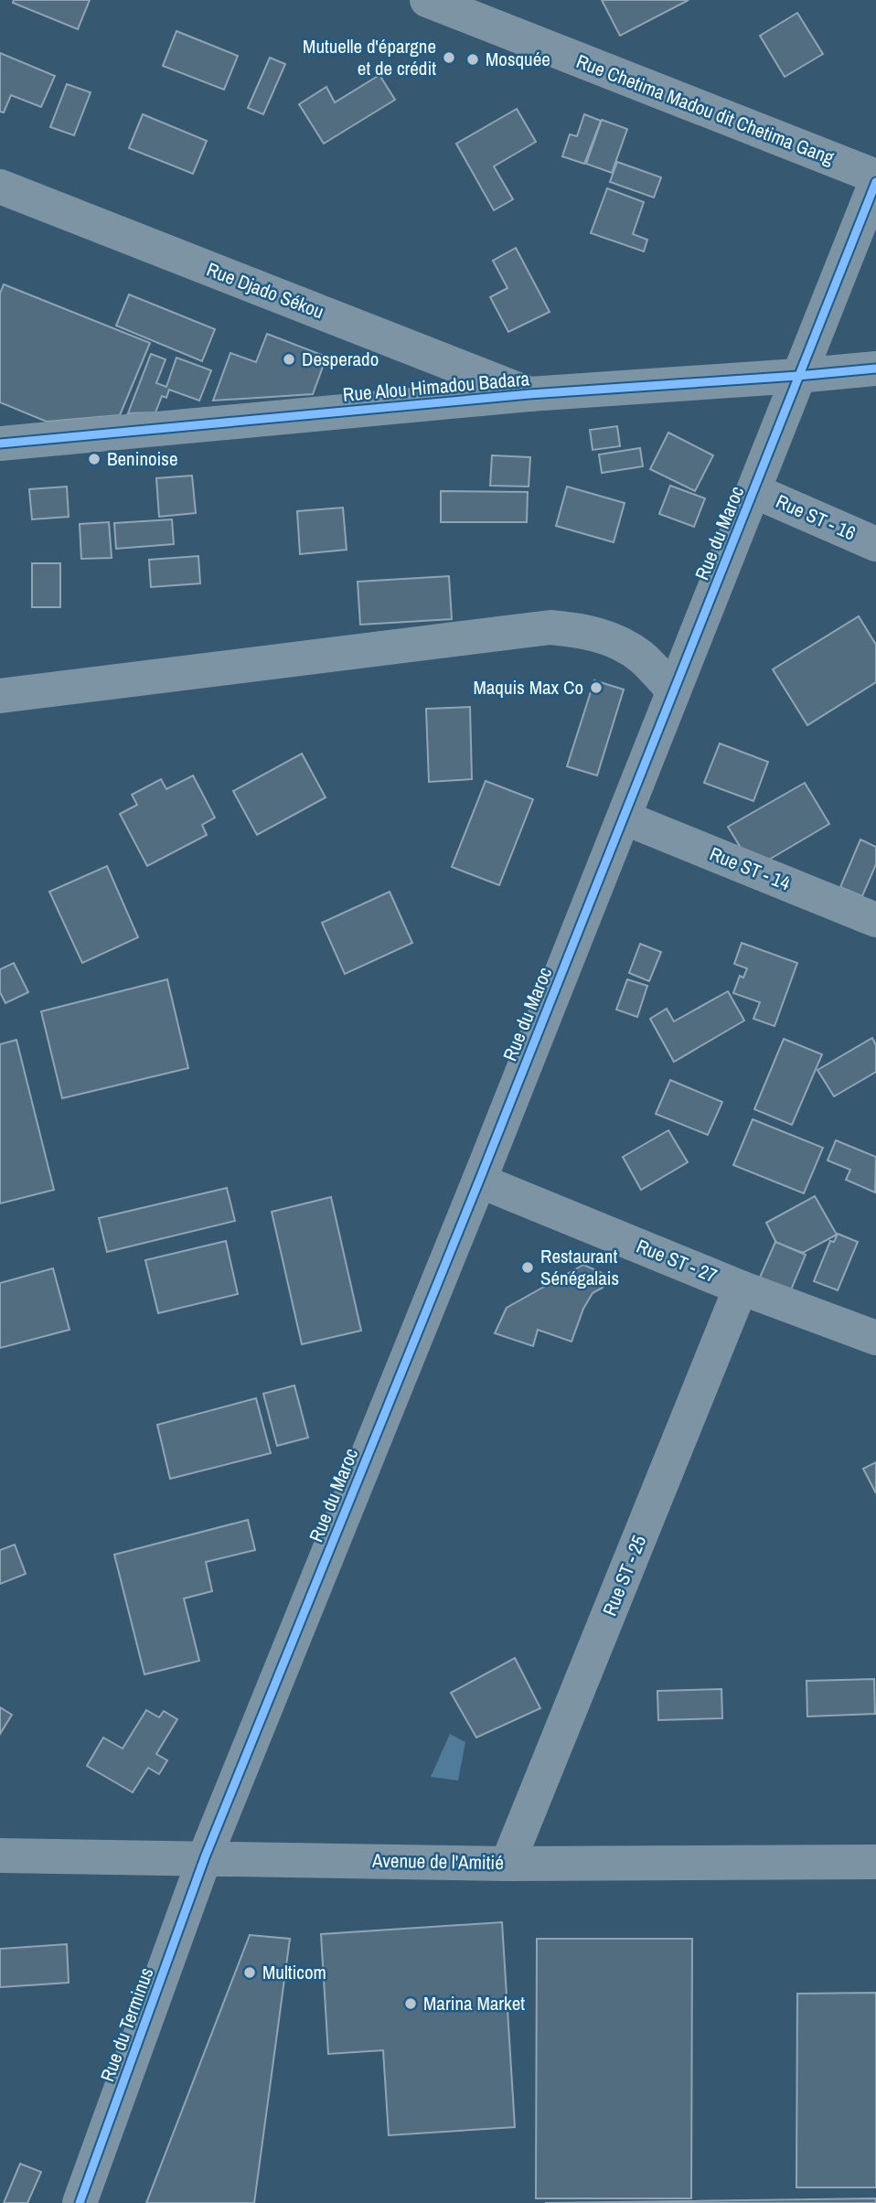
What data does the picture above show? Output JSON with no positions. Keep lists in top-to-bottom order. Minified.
{"streets":{"main road":["Avenue de l'Amitié"],"street":["Rue Chetima Madou dit Chetima Gang","Rue Djado Sékou","Rue Alou Himadou Badara","Rue ST - 16","Rue du Maroc","Rue ST - 14","Rue ST - 27","Rue ST - 25","Rue du Terminus"]},"crossings":[["Rue Djado Sékou","Rue Alou Himadou Badara"],["Rue Alou Himadou Badara","Rue du Maroc"],["Rue ST - 16","Rue du Maroc"],["Rue du Maroc","Rue ST - 14"],["Rue du Maroc","Rue ST - 27"],["Rue du Maroc","Avenue de l'Amitié"],["Rue du Maroc","Rue du Terminus"],["Rue ST - 27","Rue ST - 25"],["Rue ST - 25","Avenue de l'Amitié"],["Avenue de l'Amitié","Rue du Terminus"]],"places":["Mutuelle d'épargne et de crédit","Mosquée","Desperado","Beninoise","Maquis Max Co","Restaurant Sénégalais","Multicom","Marina Market"]}
